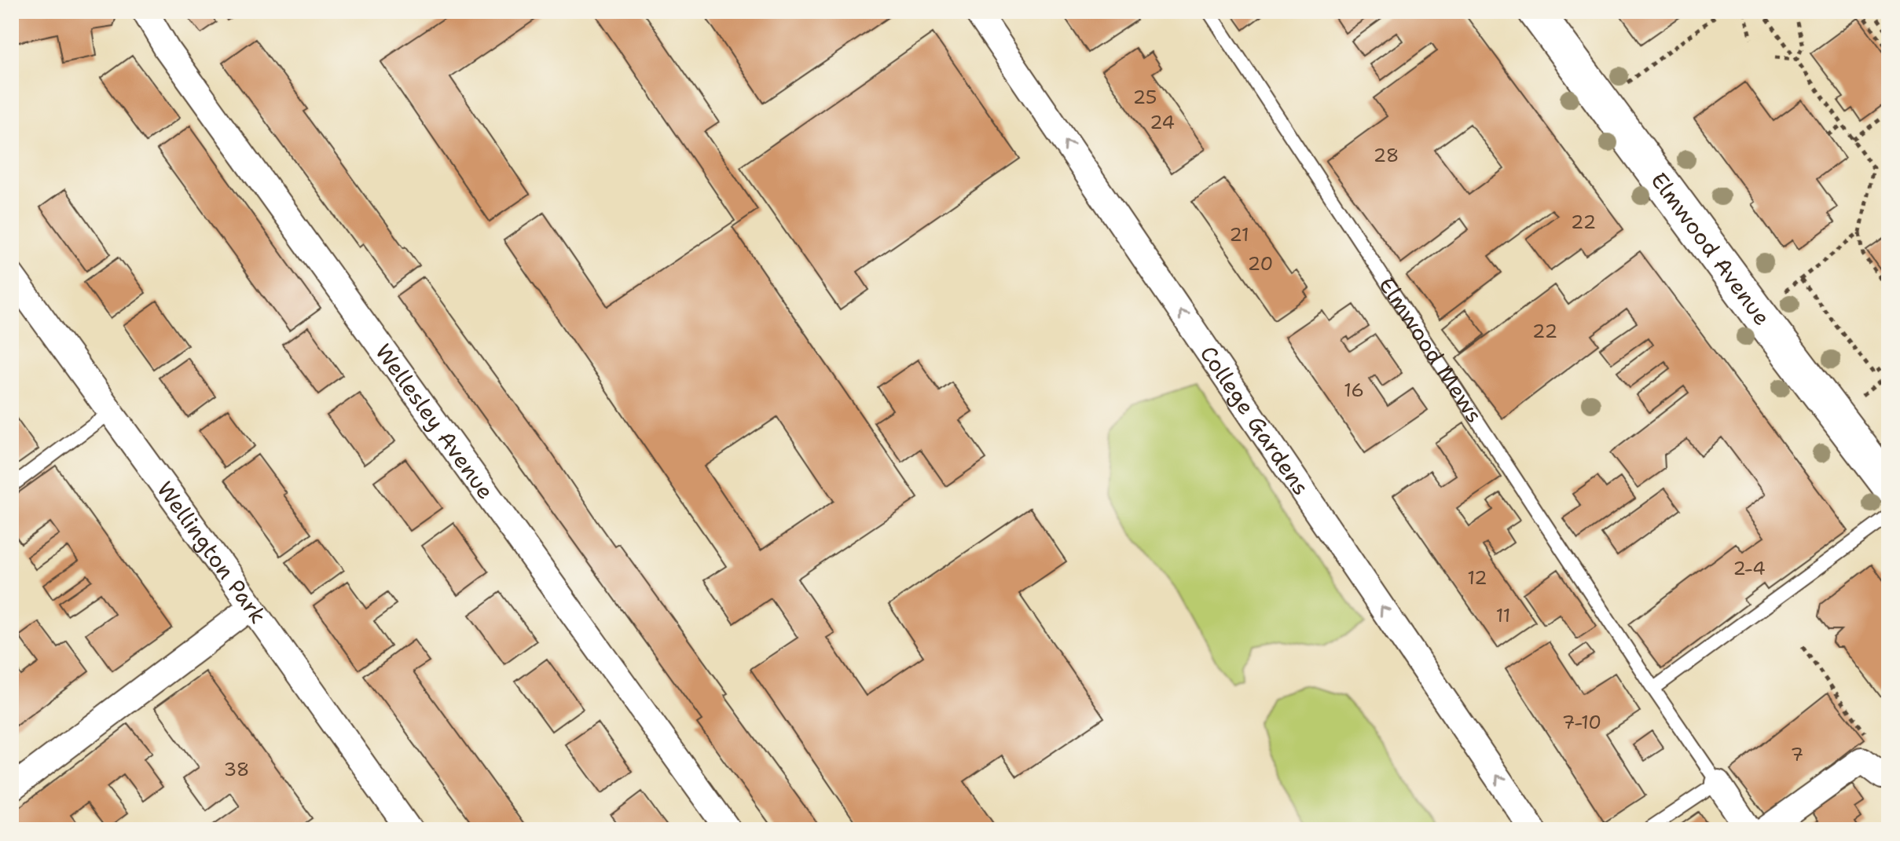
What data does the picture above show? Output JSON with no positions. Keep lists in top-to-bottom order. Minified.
{"streets":{"street":["Elmwood Avenue","Elmwood Mews","College Gardens","Wellesley Avenue","Wellington Park"]},"one_way":["College Gardens"],"house_numbers":["25","24","28","22","21","20","22","16","2-4","12","11","7-10","7","38"]}
